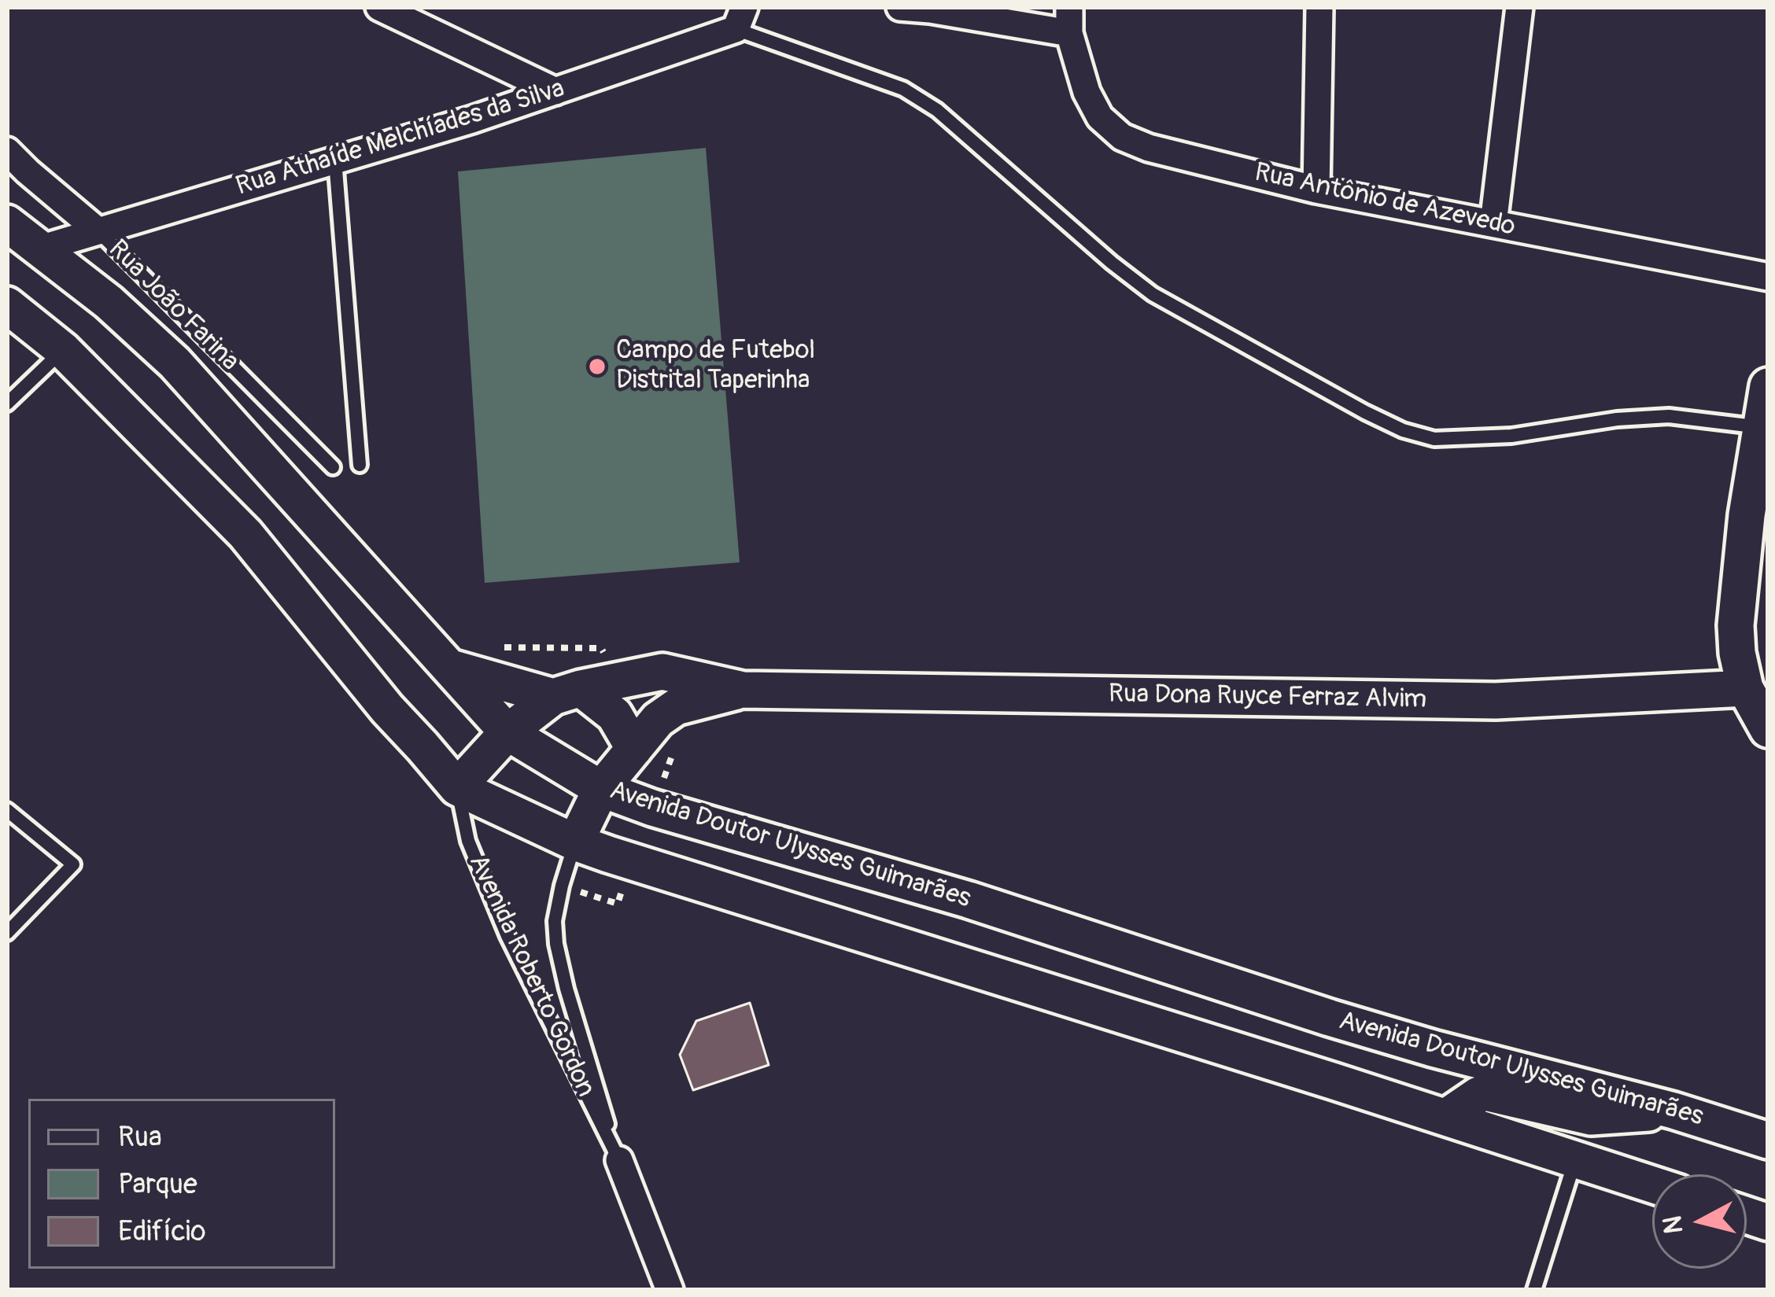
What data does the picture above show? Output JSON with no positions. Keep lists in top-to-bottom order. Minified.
{"streets":{"main road":["Rua Dona Ruyce Ferraz Alvim","Avenida Doutor Ulysses Guimarães"],"street":["Rua Athaíde Melchíades da Silva","Rua Antônio de Azevedo","Rua João Farina","Avenida Roberto Gordon"]},"crossings":[["Rua Athaíde Melchíades da Silva","Rua João Farina"],["Rua Athaíde Melchíades da Silva","Avenida Doutor Ulysses Guimarães"],["Rua Dona Ruyce Ferraz Alvim","Avenida Doutor Ulysses Guimarães"],["Rua Dona Ruyce Ferraz Alvim","Avenida Roberto Gordon"]],"places":["Campo de Futebol Distrital Taperinha"],"legend":["Rua","Parque","Edifício"],"north":"left"}
